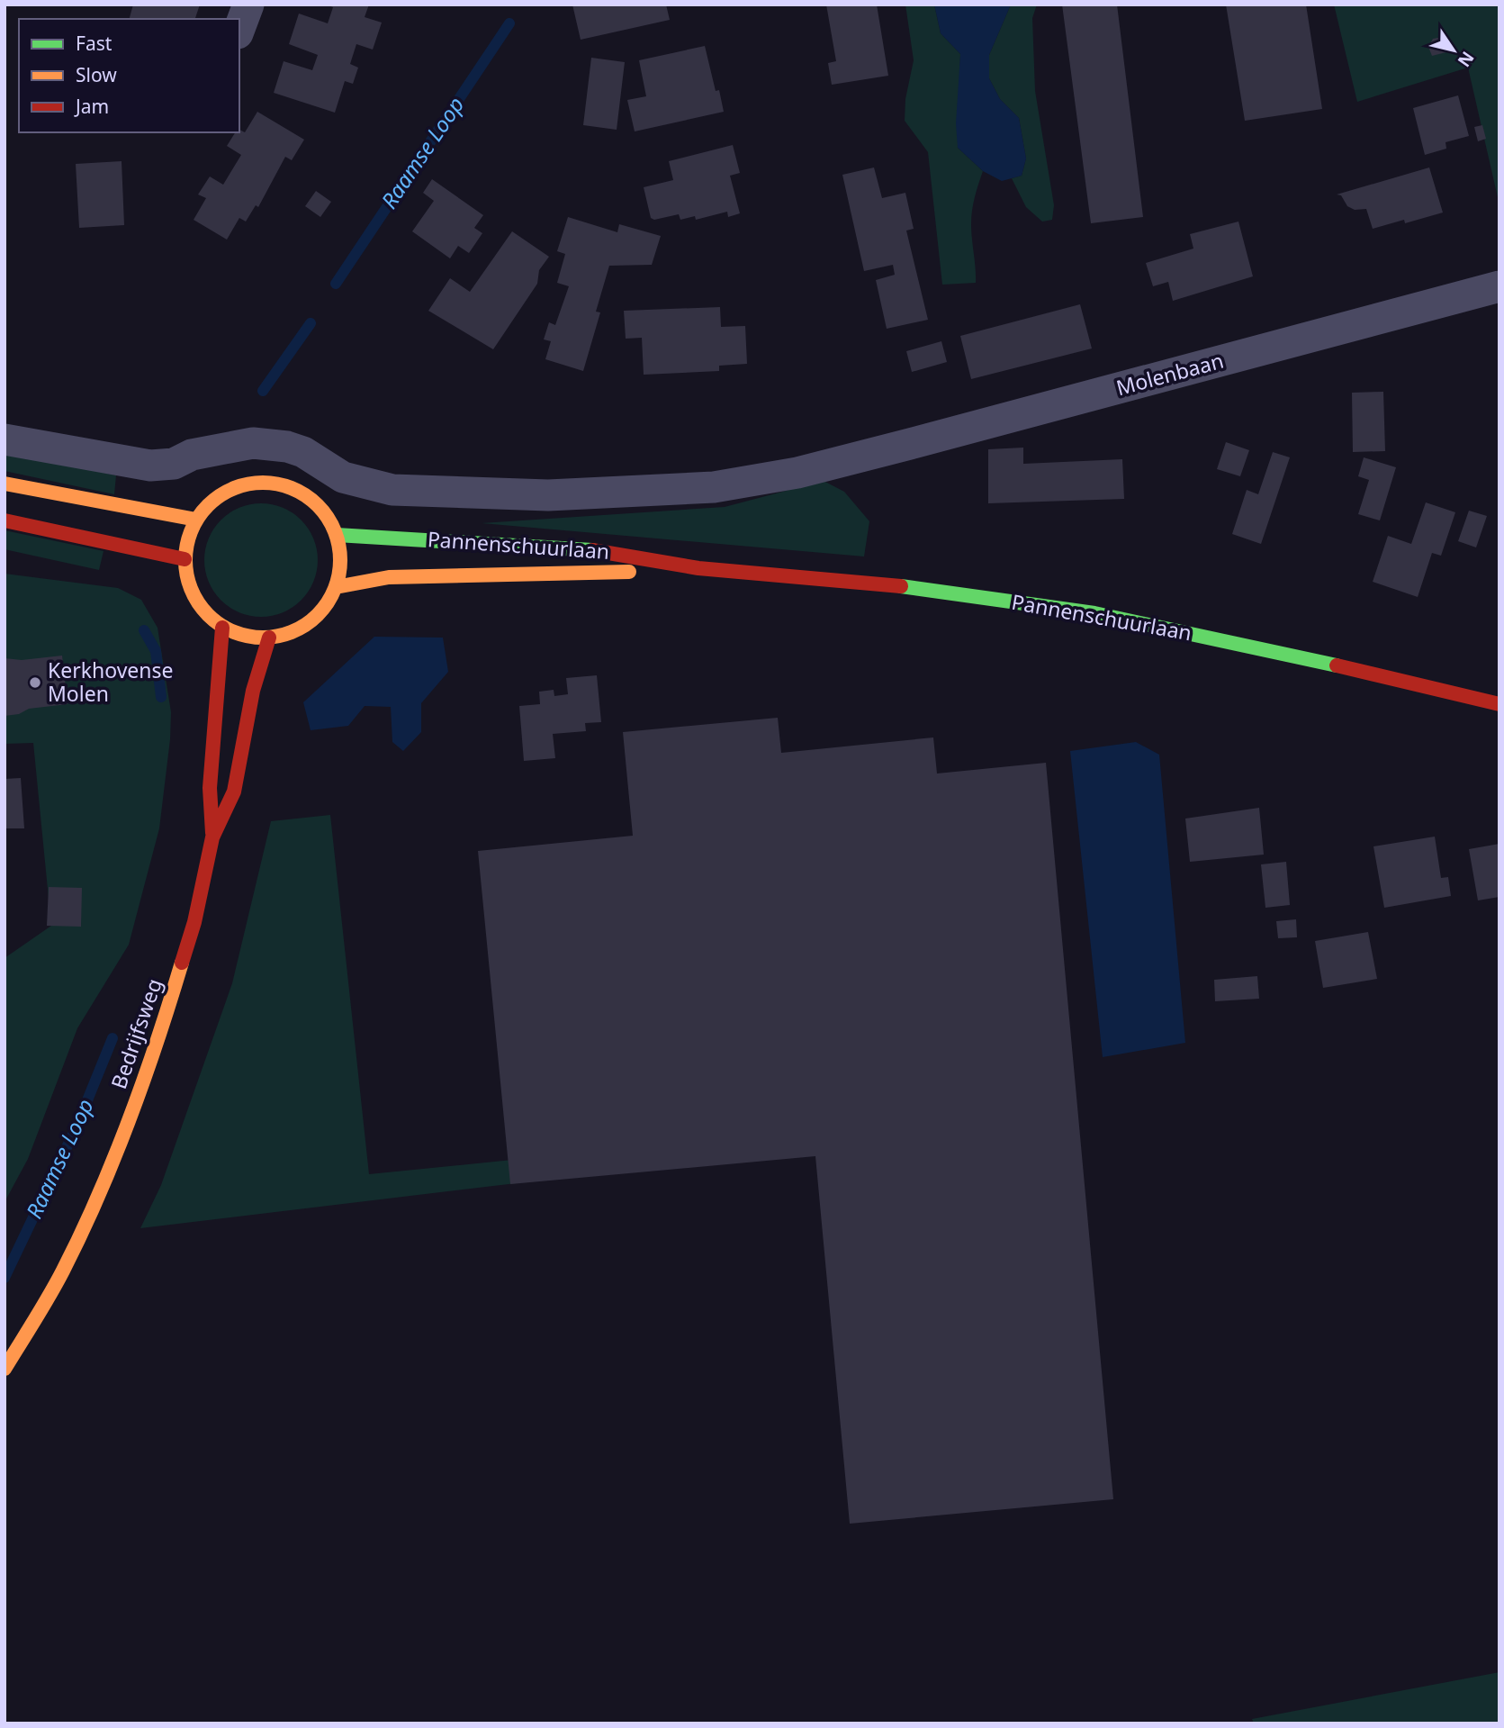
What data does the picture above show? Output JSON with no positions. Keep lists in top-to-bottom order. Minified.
{"streets":{"main road":["Pannenschuurlaan","Bedrijfsweg"],"street":["Molenbaan"]},"crossings":[["Pannenschuurlaan","Bedrijfsweg"]],"water":["Raamse Loop"],"places":["Kerkhovense Molen"],"legend":["Fast","Slow","Jam"],"north":"bottom right"}
